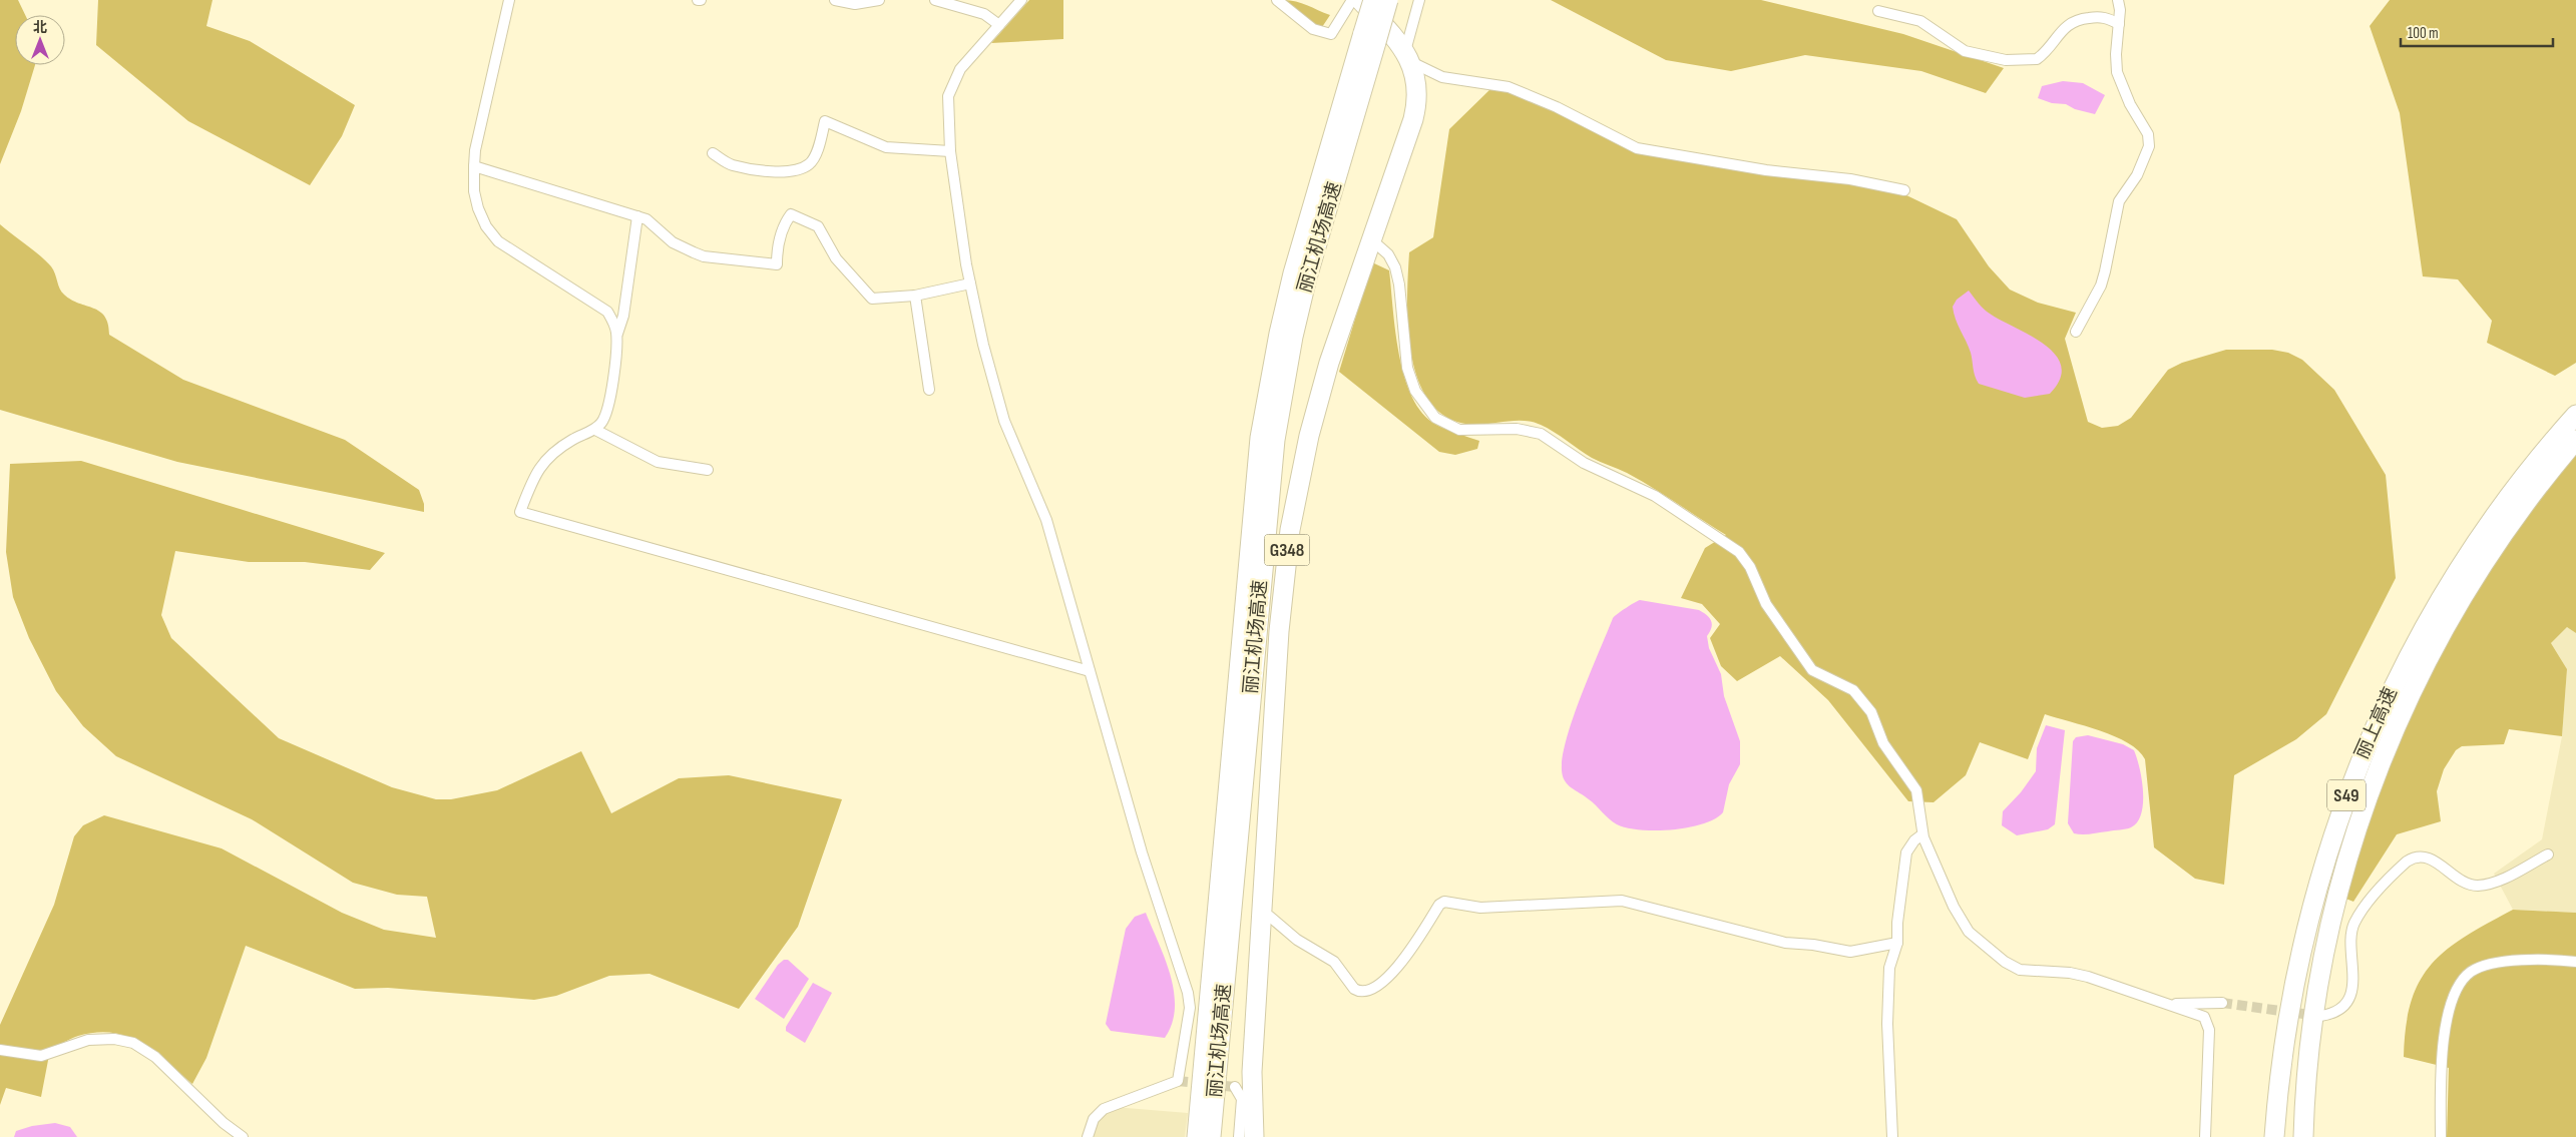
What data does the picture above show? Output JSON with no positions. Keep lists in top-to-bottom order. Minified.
{"streets":{"highway":["丽江机场高速","G348","丽上高速","S49"]},"scale_bar":"100 m","north":"top"}
